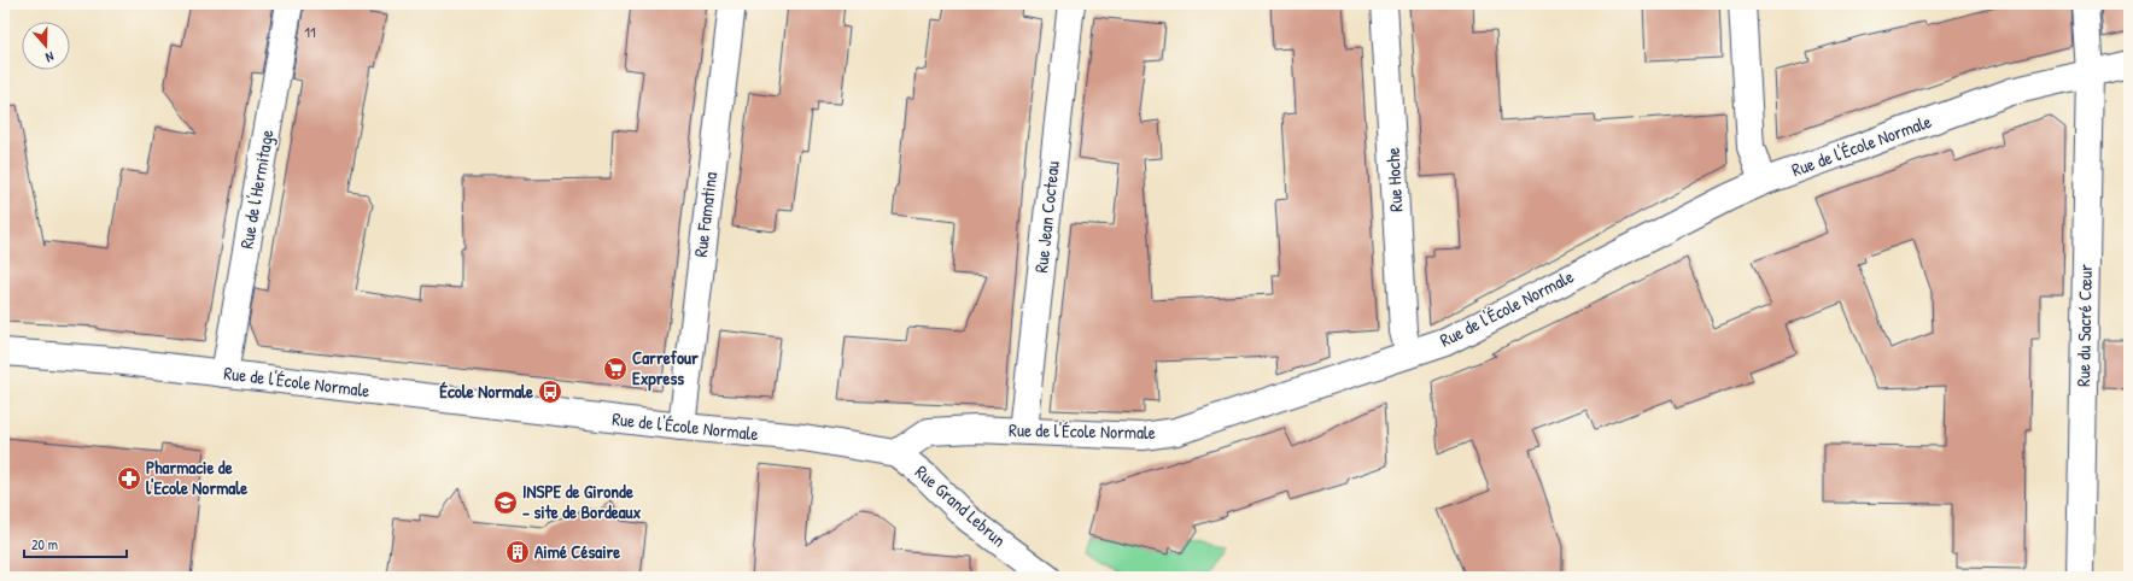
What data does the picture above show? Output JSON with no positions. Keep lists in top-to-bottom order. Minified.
{"streets":{"street":["Rue de l'École Normale","Rue Hoche","Rue de l'Hermitage","Rue Famatina","Rue Jean Cocteau","Rue du Sacré Cœur","Rue Grand Lebrun"]},"crossings":[["Rue de l'École Normale","Rue Hoche"],["Rue de l'École Normale","Rue de l'Hermitage"],["Rue de l'École Normale","Rue Famatina"],["Rue de l'École Normale","Rue Jean Cocteau"],["Rue de l'École Normale","Rue du Sacré Cœur"],["Rue de l'École Normale","Rue Grand Lebrun"]],"places":{"supermarket":["Carrefour Express"],"bus stop":["École Normale"],"pharmacy":["Pharmacie de l'Ecole Normale"],"school or university":["INSPE de Gironde - site de Bordeaux"],"building":["Aimé Césaire"]},"house_numbers":["11"],"scale_bar":"20 m","north":"bottom"}
